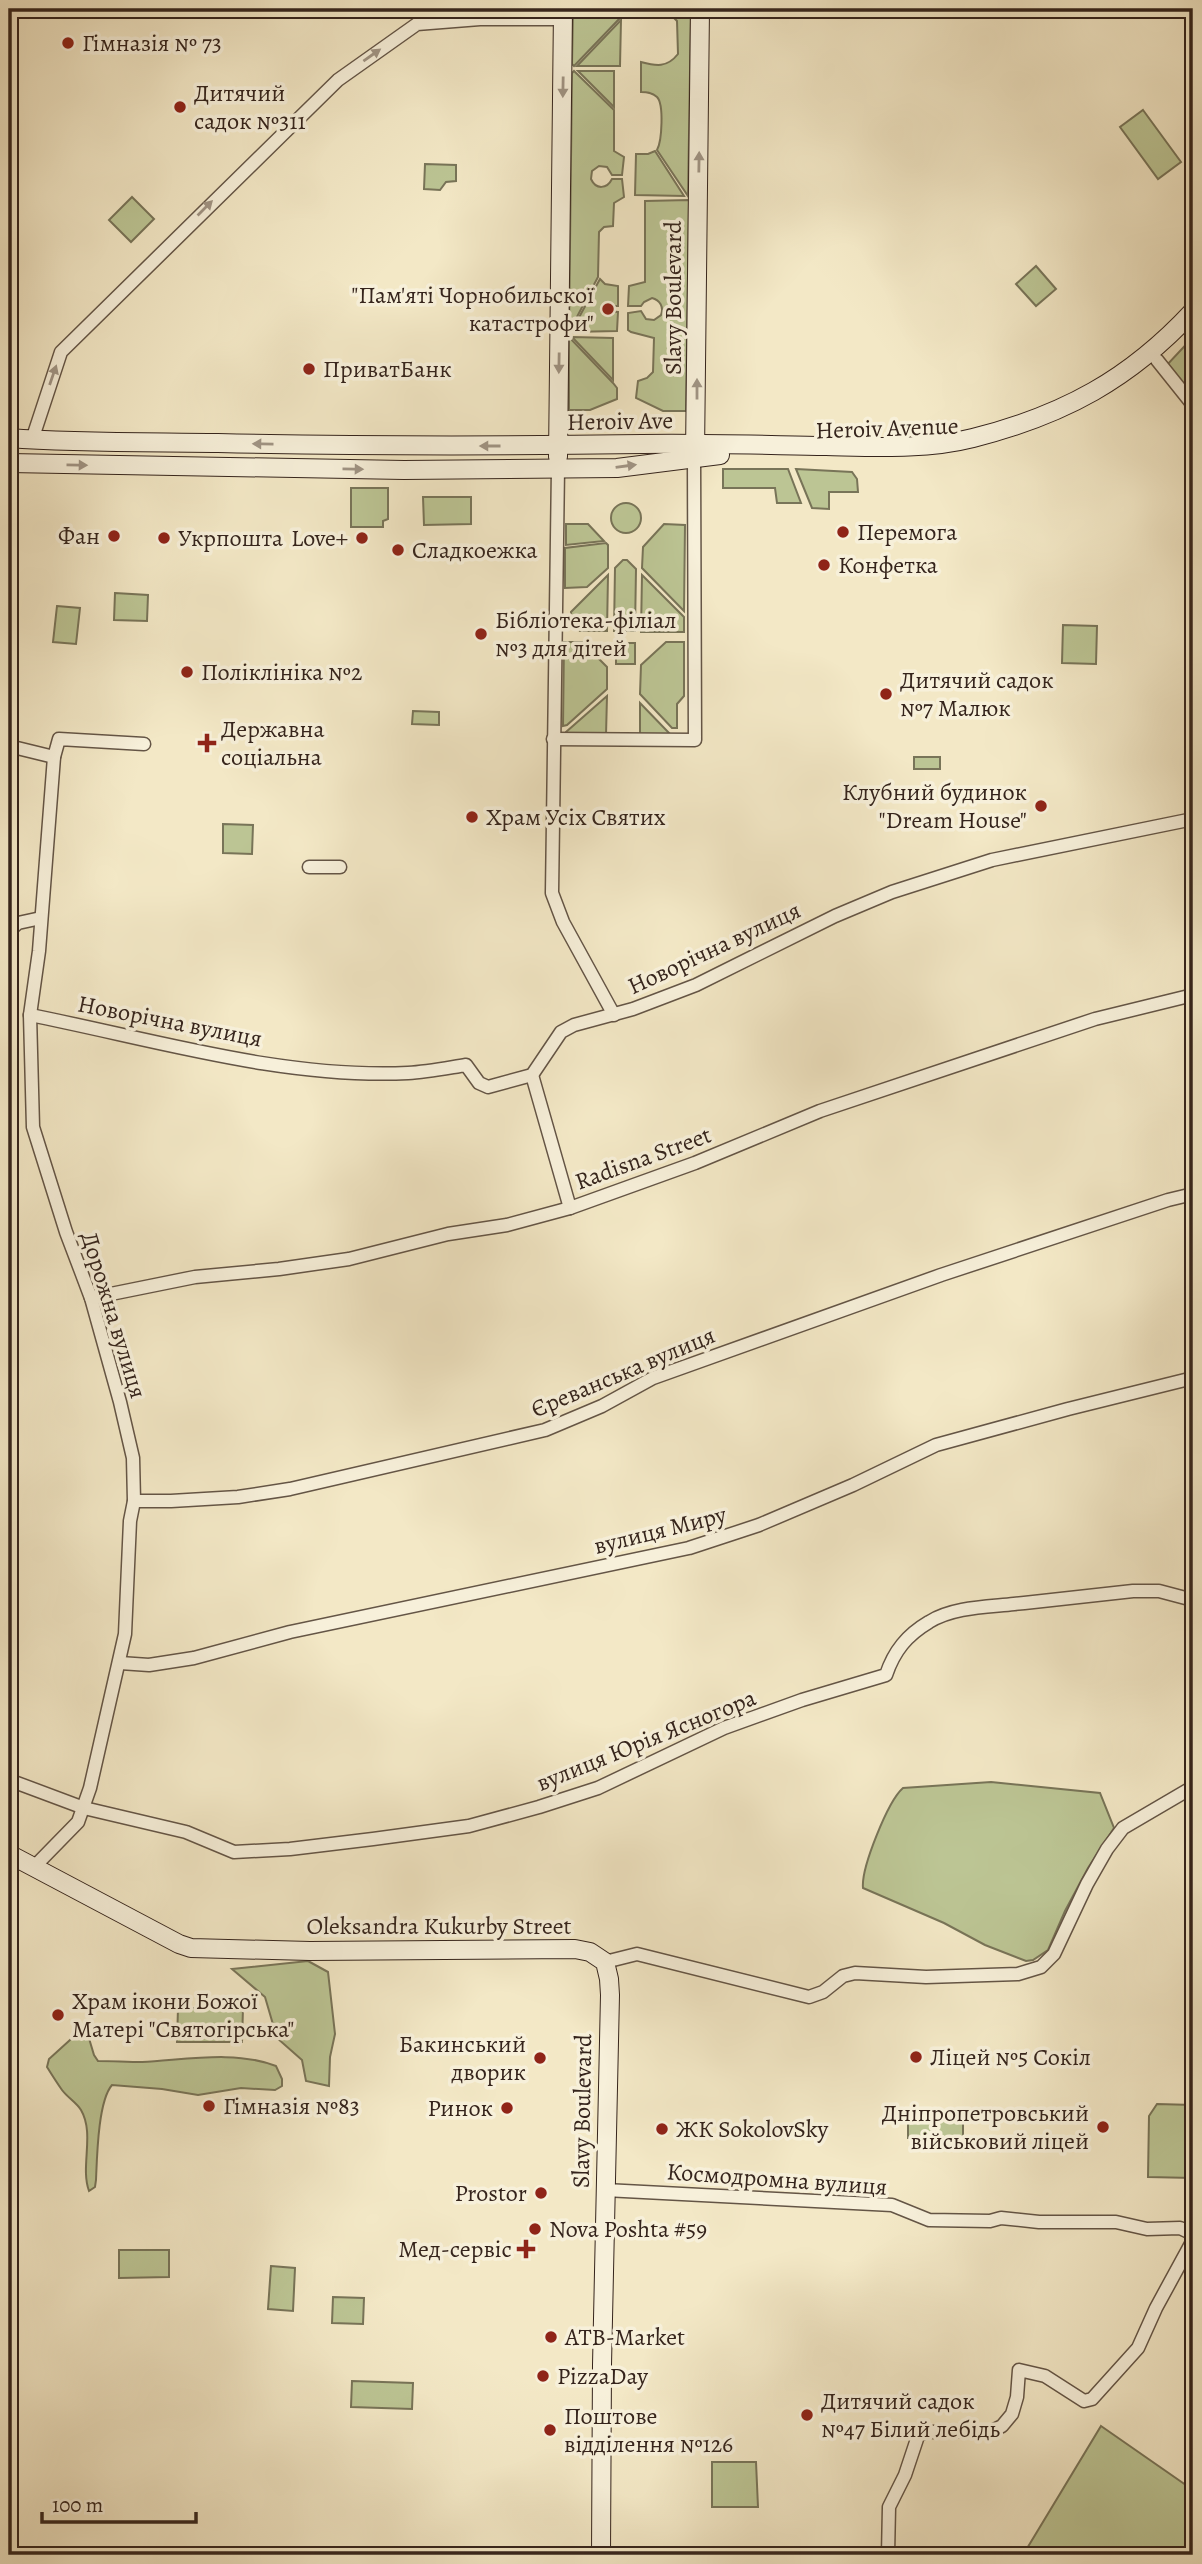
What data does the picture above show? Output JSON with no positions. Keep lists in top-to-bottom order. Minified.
{"streets":{"main road":["Slavy Boulevard","Heroiv Ave","Oleksandra Kukurby Street"],"street":["Новорічна вулиця","Radisna Street","Дорожна вулиця","Єреванська вулиця","вулиця Миру","вулиця Юрія Ясногора","Космодромна вулиця"]},"crossings":[["Slavy Boulevard","Heroiv Ave"],["Slavy Boulevard","Oleksandra Kukurby Street"],["Slavy Boulevard","Космодромна вулиця"],["Новорічна вулиця","Дорожна вулиця"],["Radisna Street","Дорожна вулиця"],["Дорожна вулиця","Єреванська вулиця"],["Дорожна вулиця","вулиця Миру"],["Дорожна вулиця","вулиця Юрія Ясногора"],["Дорожна вулиця","Oleksandra Kukurby Street"]],"places":{"other":["Гімназія № 73","Дитячий садок №311","\"Пам'яті Чорнобильскої катастрофи\"","ПриватБанк","Перемога","Фан","Укрпошта","Love+","Сладкоежка","Конфетка","Бібліотека-філіал №3 для дітей","Поліклініка №2","Дитячий садок №7 Малюк","Клубний будинок \"Dream House\"","Храм Усіх Святих","Храм ікони Божої Матері \"Святогірська\"","Ліцей №5 Сокіл","Бакинський дворик","Гімназія №83","Ринок","Дніпропетровський військовий ліцей","ЖК SokolovSky","Prostor","Nova Poshta #59","ATB-Market","PizzaDay","Дитячий садок №47 Білий лебідь","Поштове відділення №126"],"health":["Державна соціальна","Мед-сервіс"]},"scale_bar":"100 m"}
